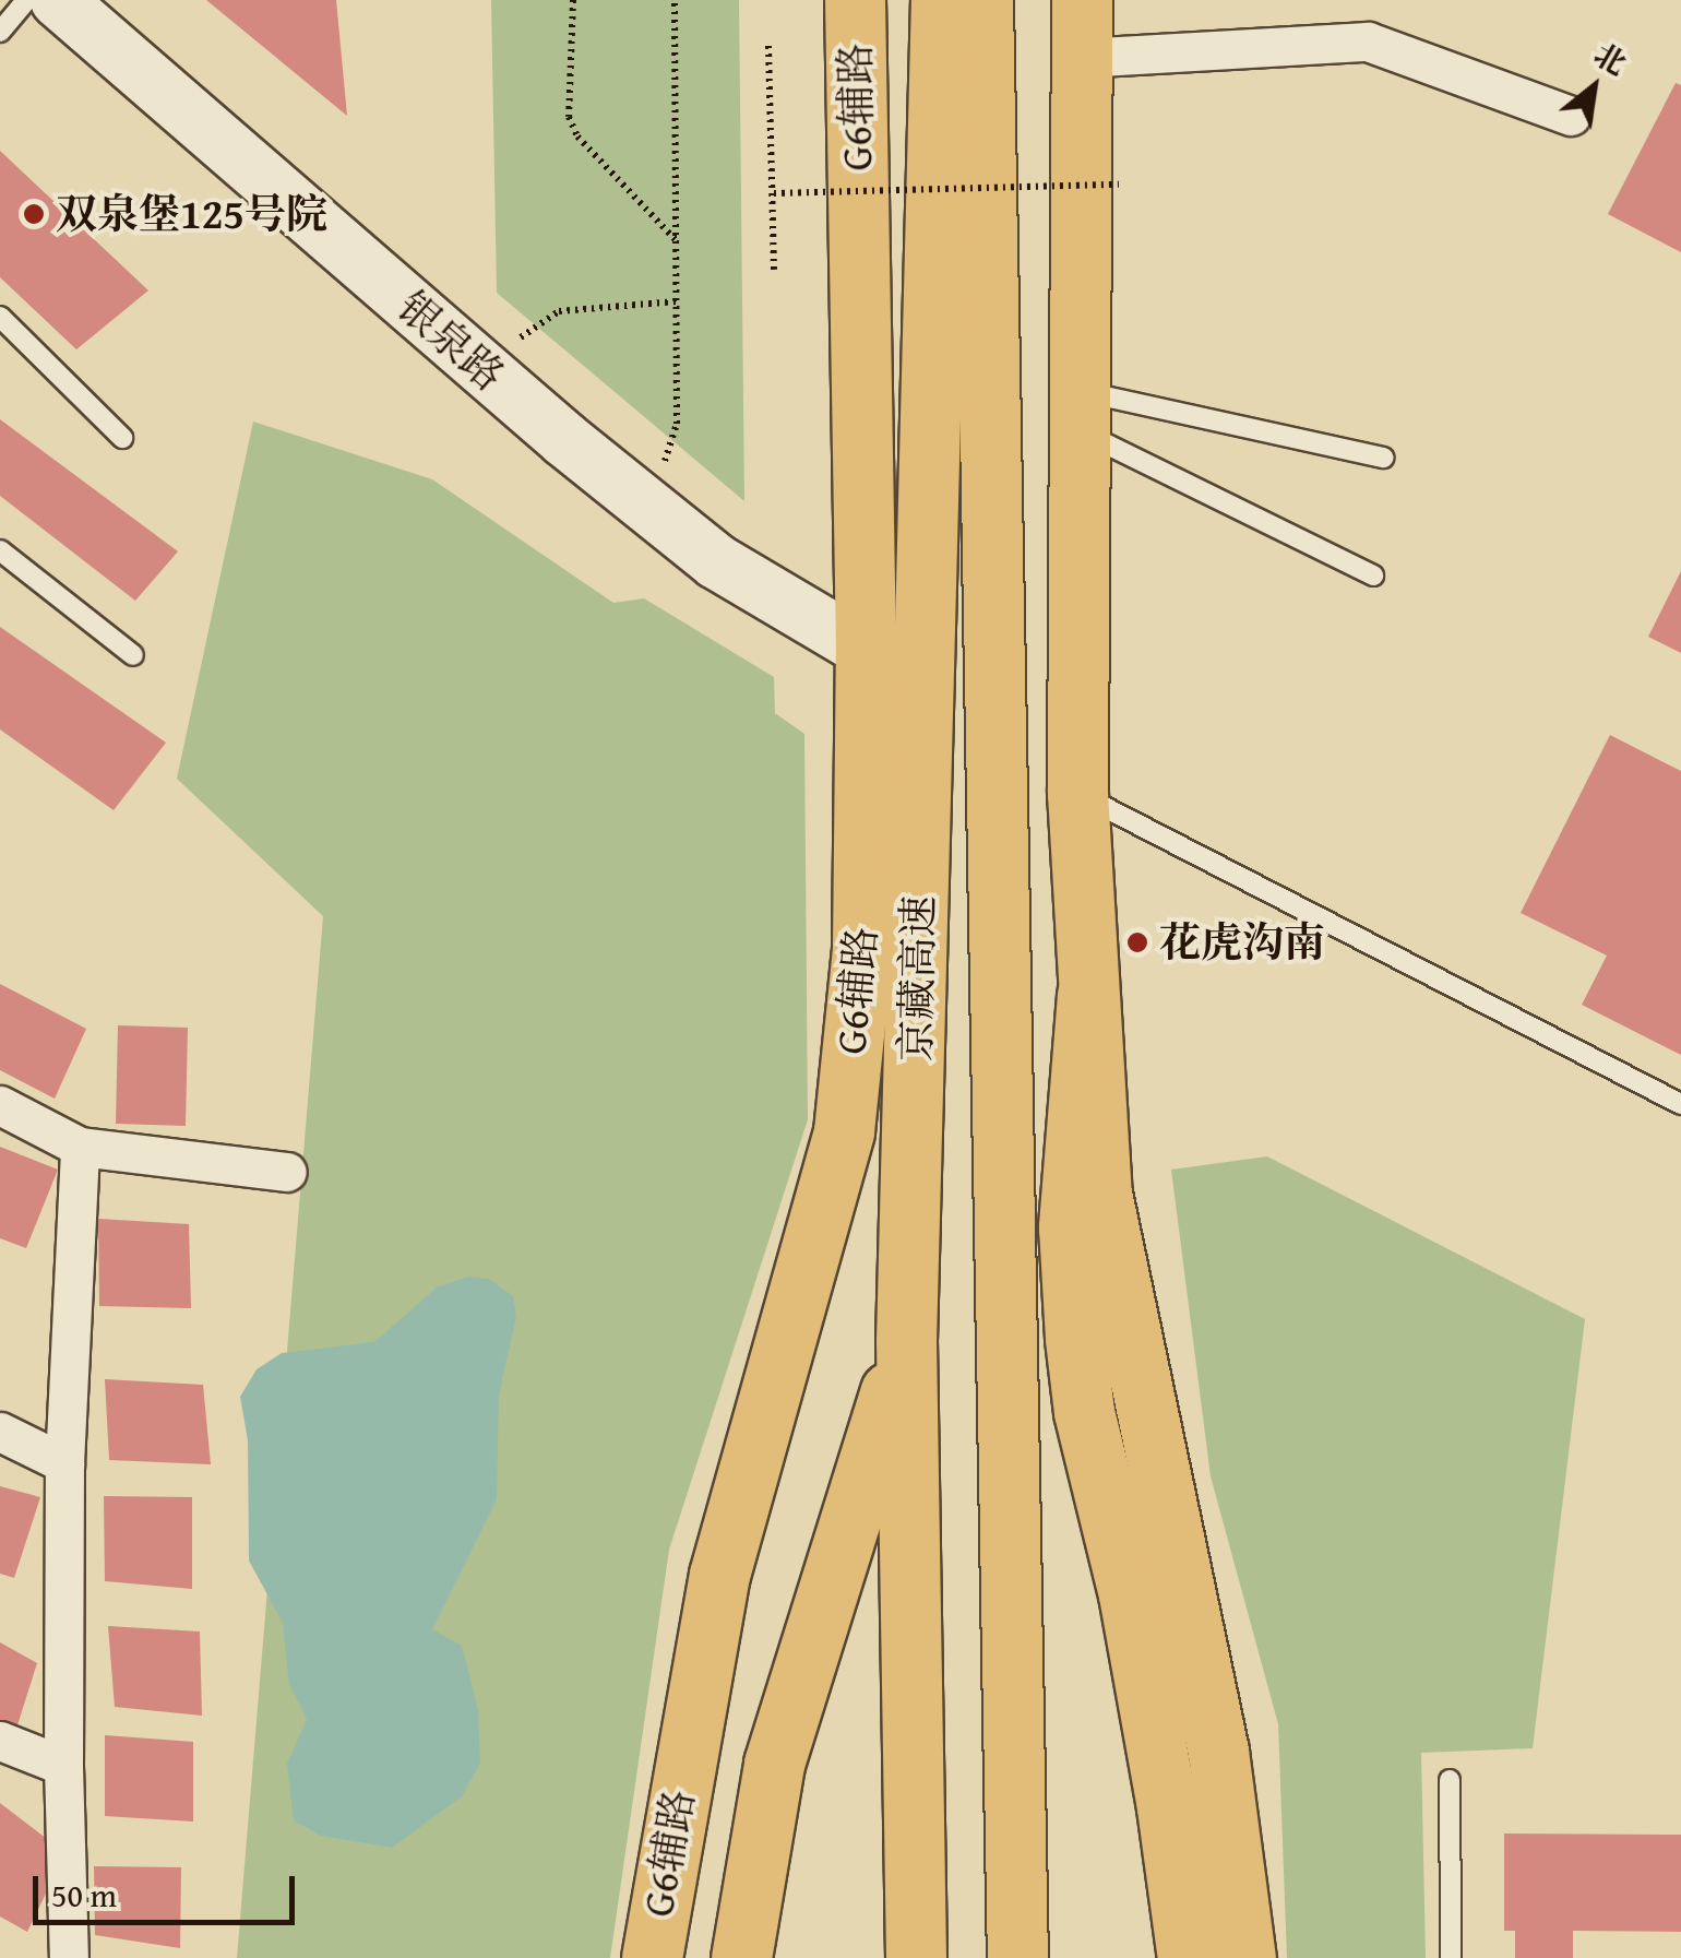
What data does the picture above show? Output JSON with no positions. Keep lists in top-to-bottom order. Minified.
{"streets":{"main road":["G6辅路","银泉路","京藏高速"]},"crossings":[["G6辅路","银泉路"]],"places":["双泉堡125号院","花虎沟南"],"scale_bar":"50 m","north":"top right"}
